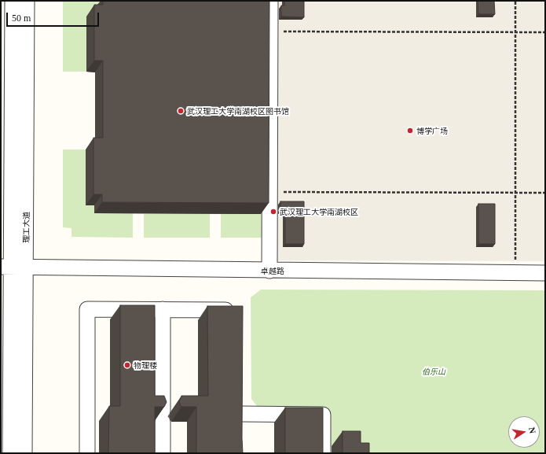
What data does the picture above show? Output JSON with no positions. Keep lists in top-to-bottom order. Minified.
{"streets":{"street":["理工大道","卓越路"]},"crossings":[["理工大道","卓越路"]],"parks":["伯乐山"],"places":["武汉理工大学南湖校区图书馆","博学广场","武汉理工大学南湖校区","物理楼"],"scale_bar":"50 m","north":"right"}
